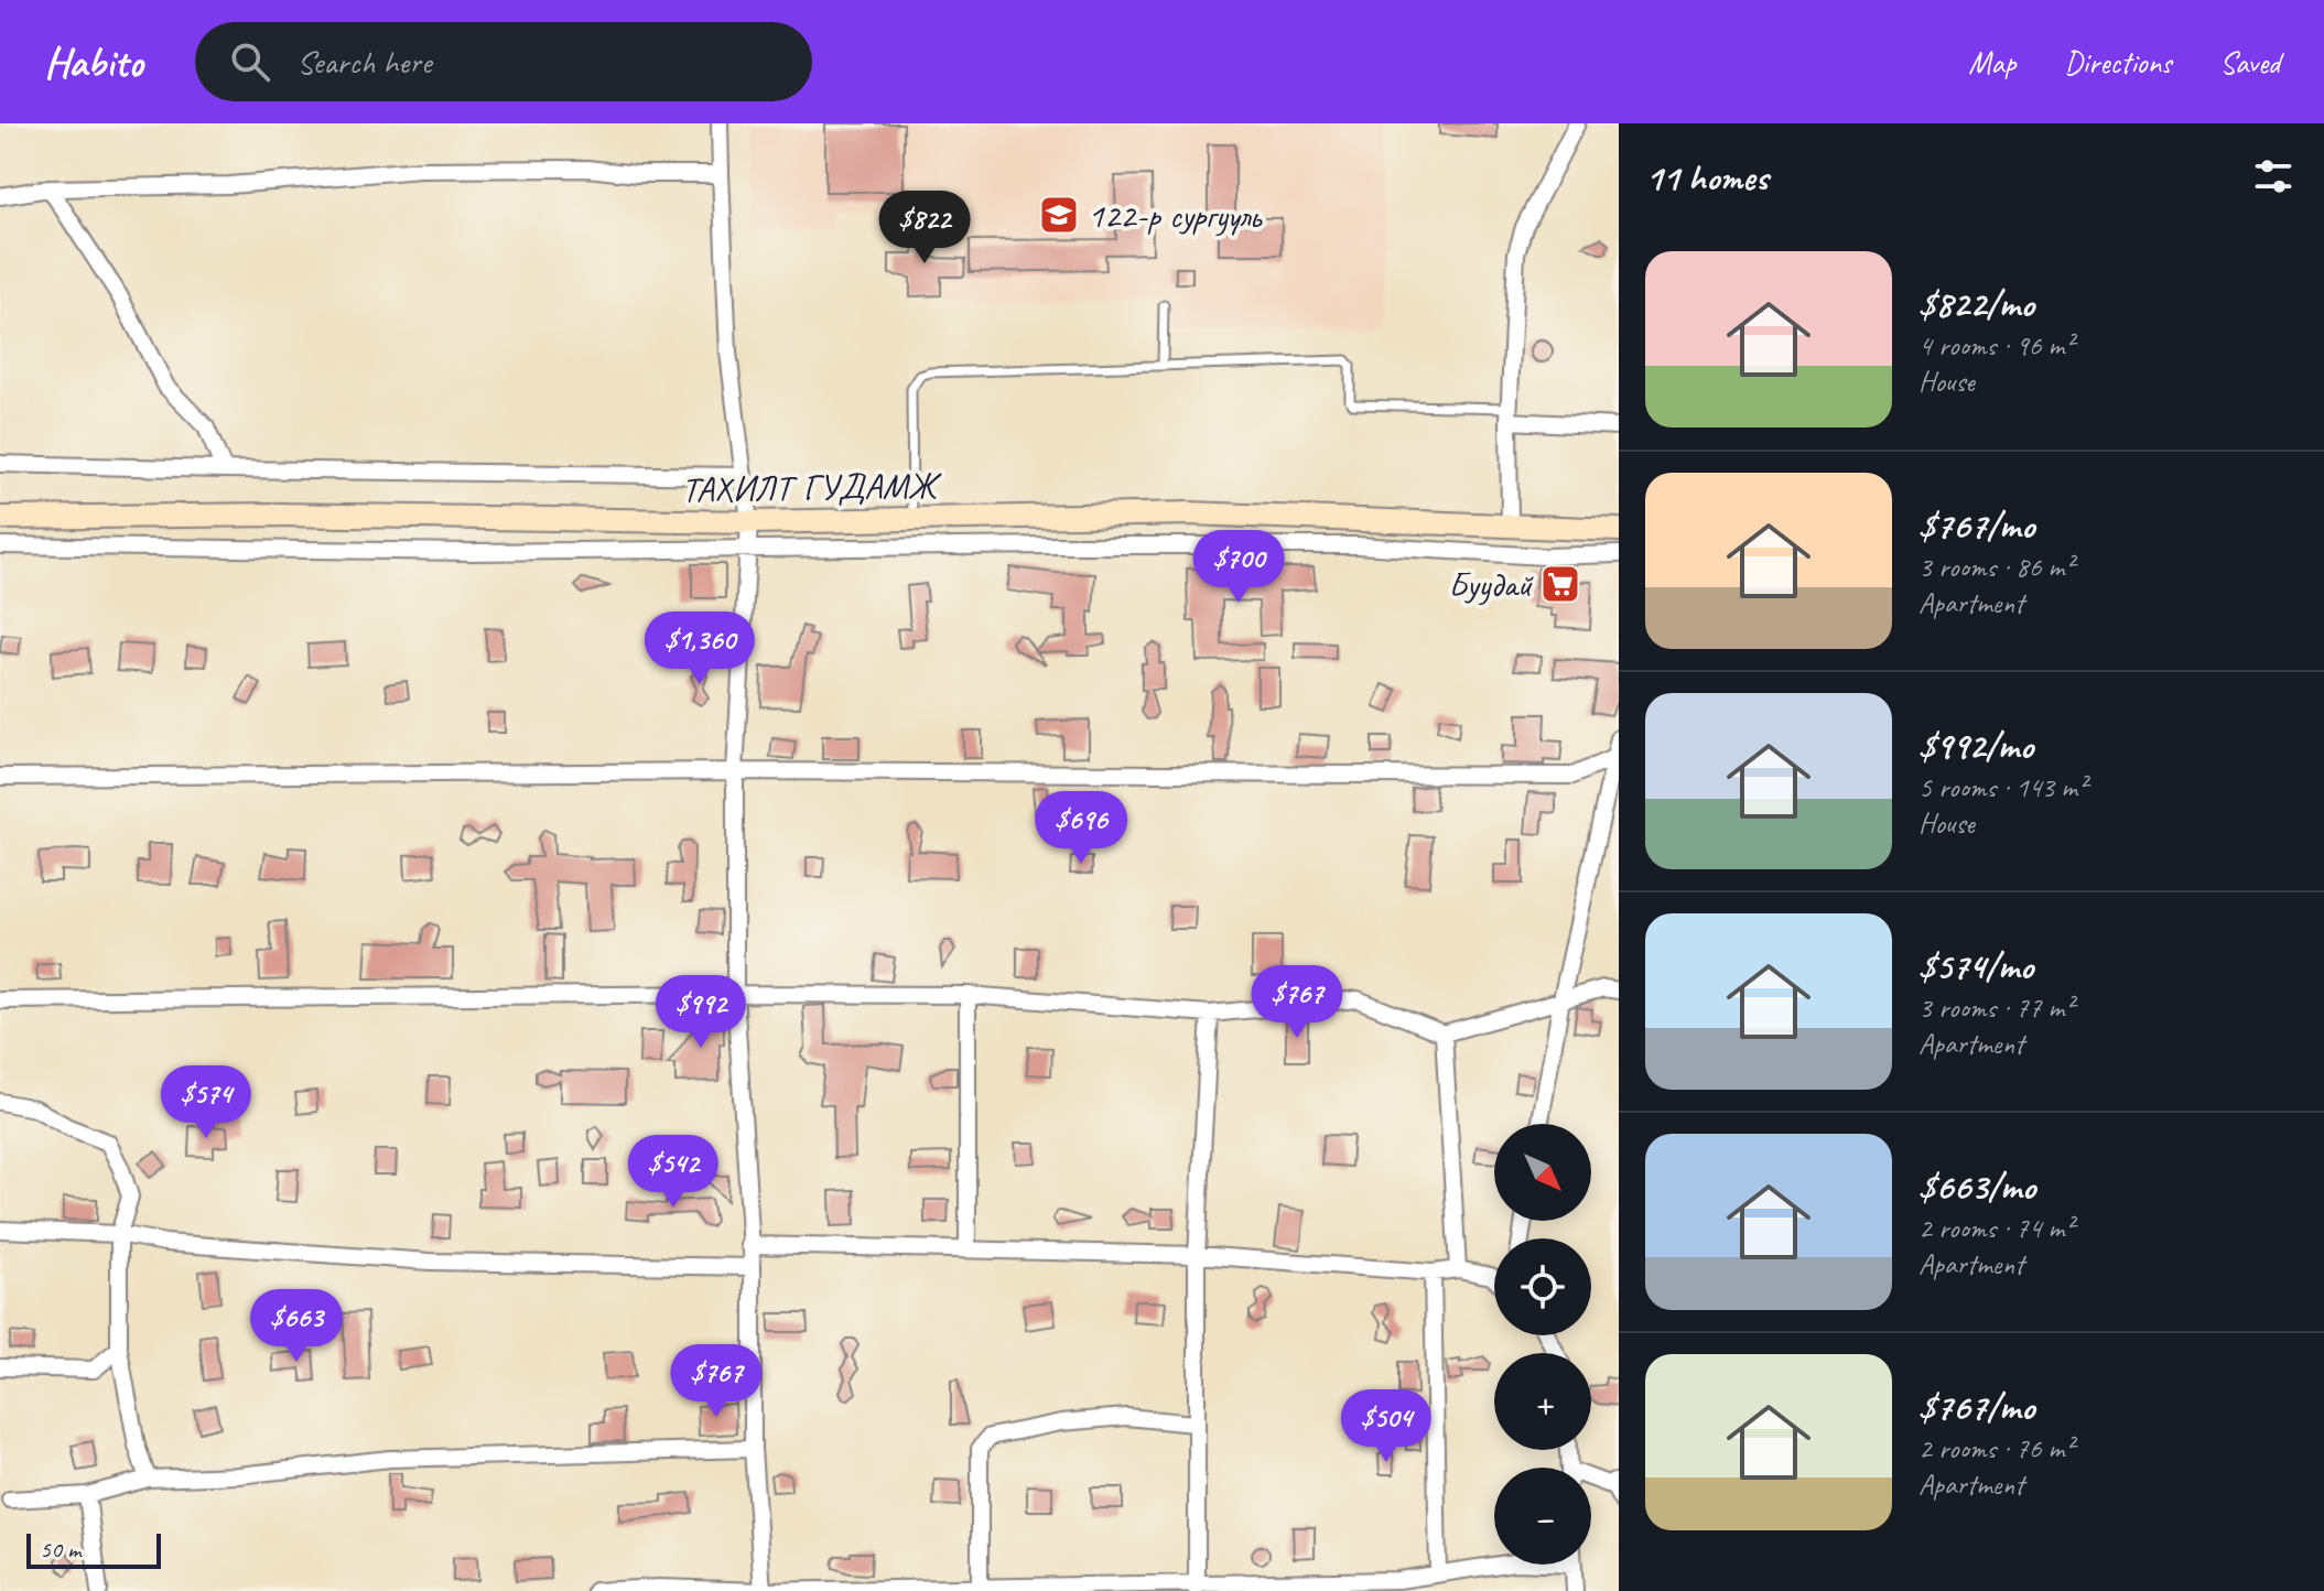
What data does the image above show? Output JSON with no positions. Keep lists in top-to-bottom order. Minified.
{"streets":{"main road":["ТАХИЛТ ГУДАМЖ"]},"places":{"school or university":["122-р сургууль"],"supermarket":["Буудай"]},"scale_bar":"50 m","north":"bottom right","page":{"header":"Habito","search":"Search here","nav":["Map","Directions","Saved"],"heading":"11 homes","price":["$822","$700","$1,360","$696","$767","$992","$574","$542","$663","$767","$504"],"list":[{"name":"$822/mo","note":"4 rooms · 96 m² · House"},{"name":"$767/mo","note":"3 rooms · 86 m² · Apartment"},{"name":"$992/mo","note":"5 rooms · 143 m² · House"},{"name":"$574/mo","note":"3 rooms · 77 m² · Apartment"},{"name":"$663/mo","note":"2 rooms · 74 m² · Apartment"},{"name":"$767/mo","note":"2 rooms · 76 m² · Apartment"}],"map_buttons":["+","−"],"scale":"50 m"}}
